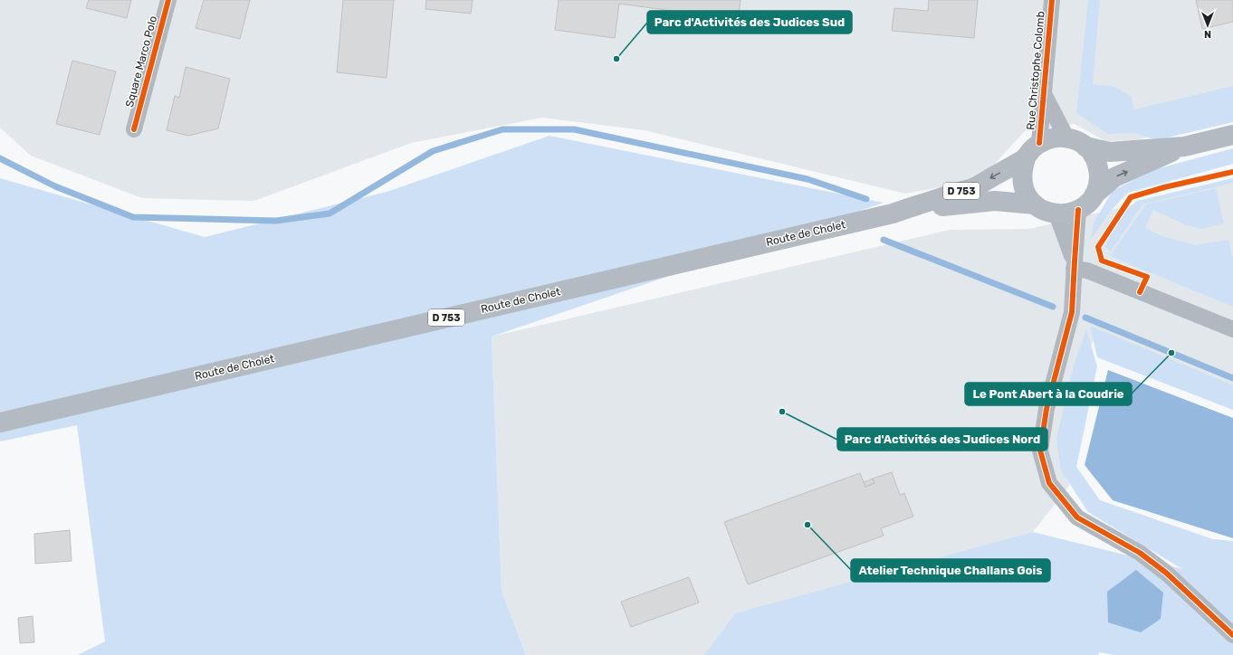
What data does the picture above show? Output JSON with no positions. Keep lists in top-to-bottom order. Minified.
{"streets":{"main road":["D 753","Route de Cholet"],"street":["Square Marco Polo","Rue Christophe Colomb"]},"crossings":[["Rue Christophe Colomb","Route de Cholet"]],"places":["Parc d'Activités des Judices Sud","Le Pont Abert à la Coudrie","Parc d'Activités des Judices Nord","Atelier Technique Challans Gois"],"north":"bottom"}
